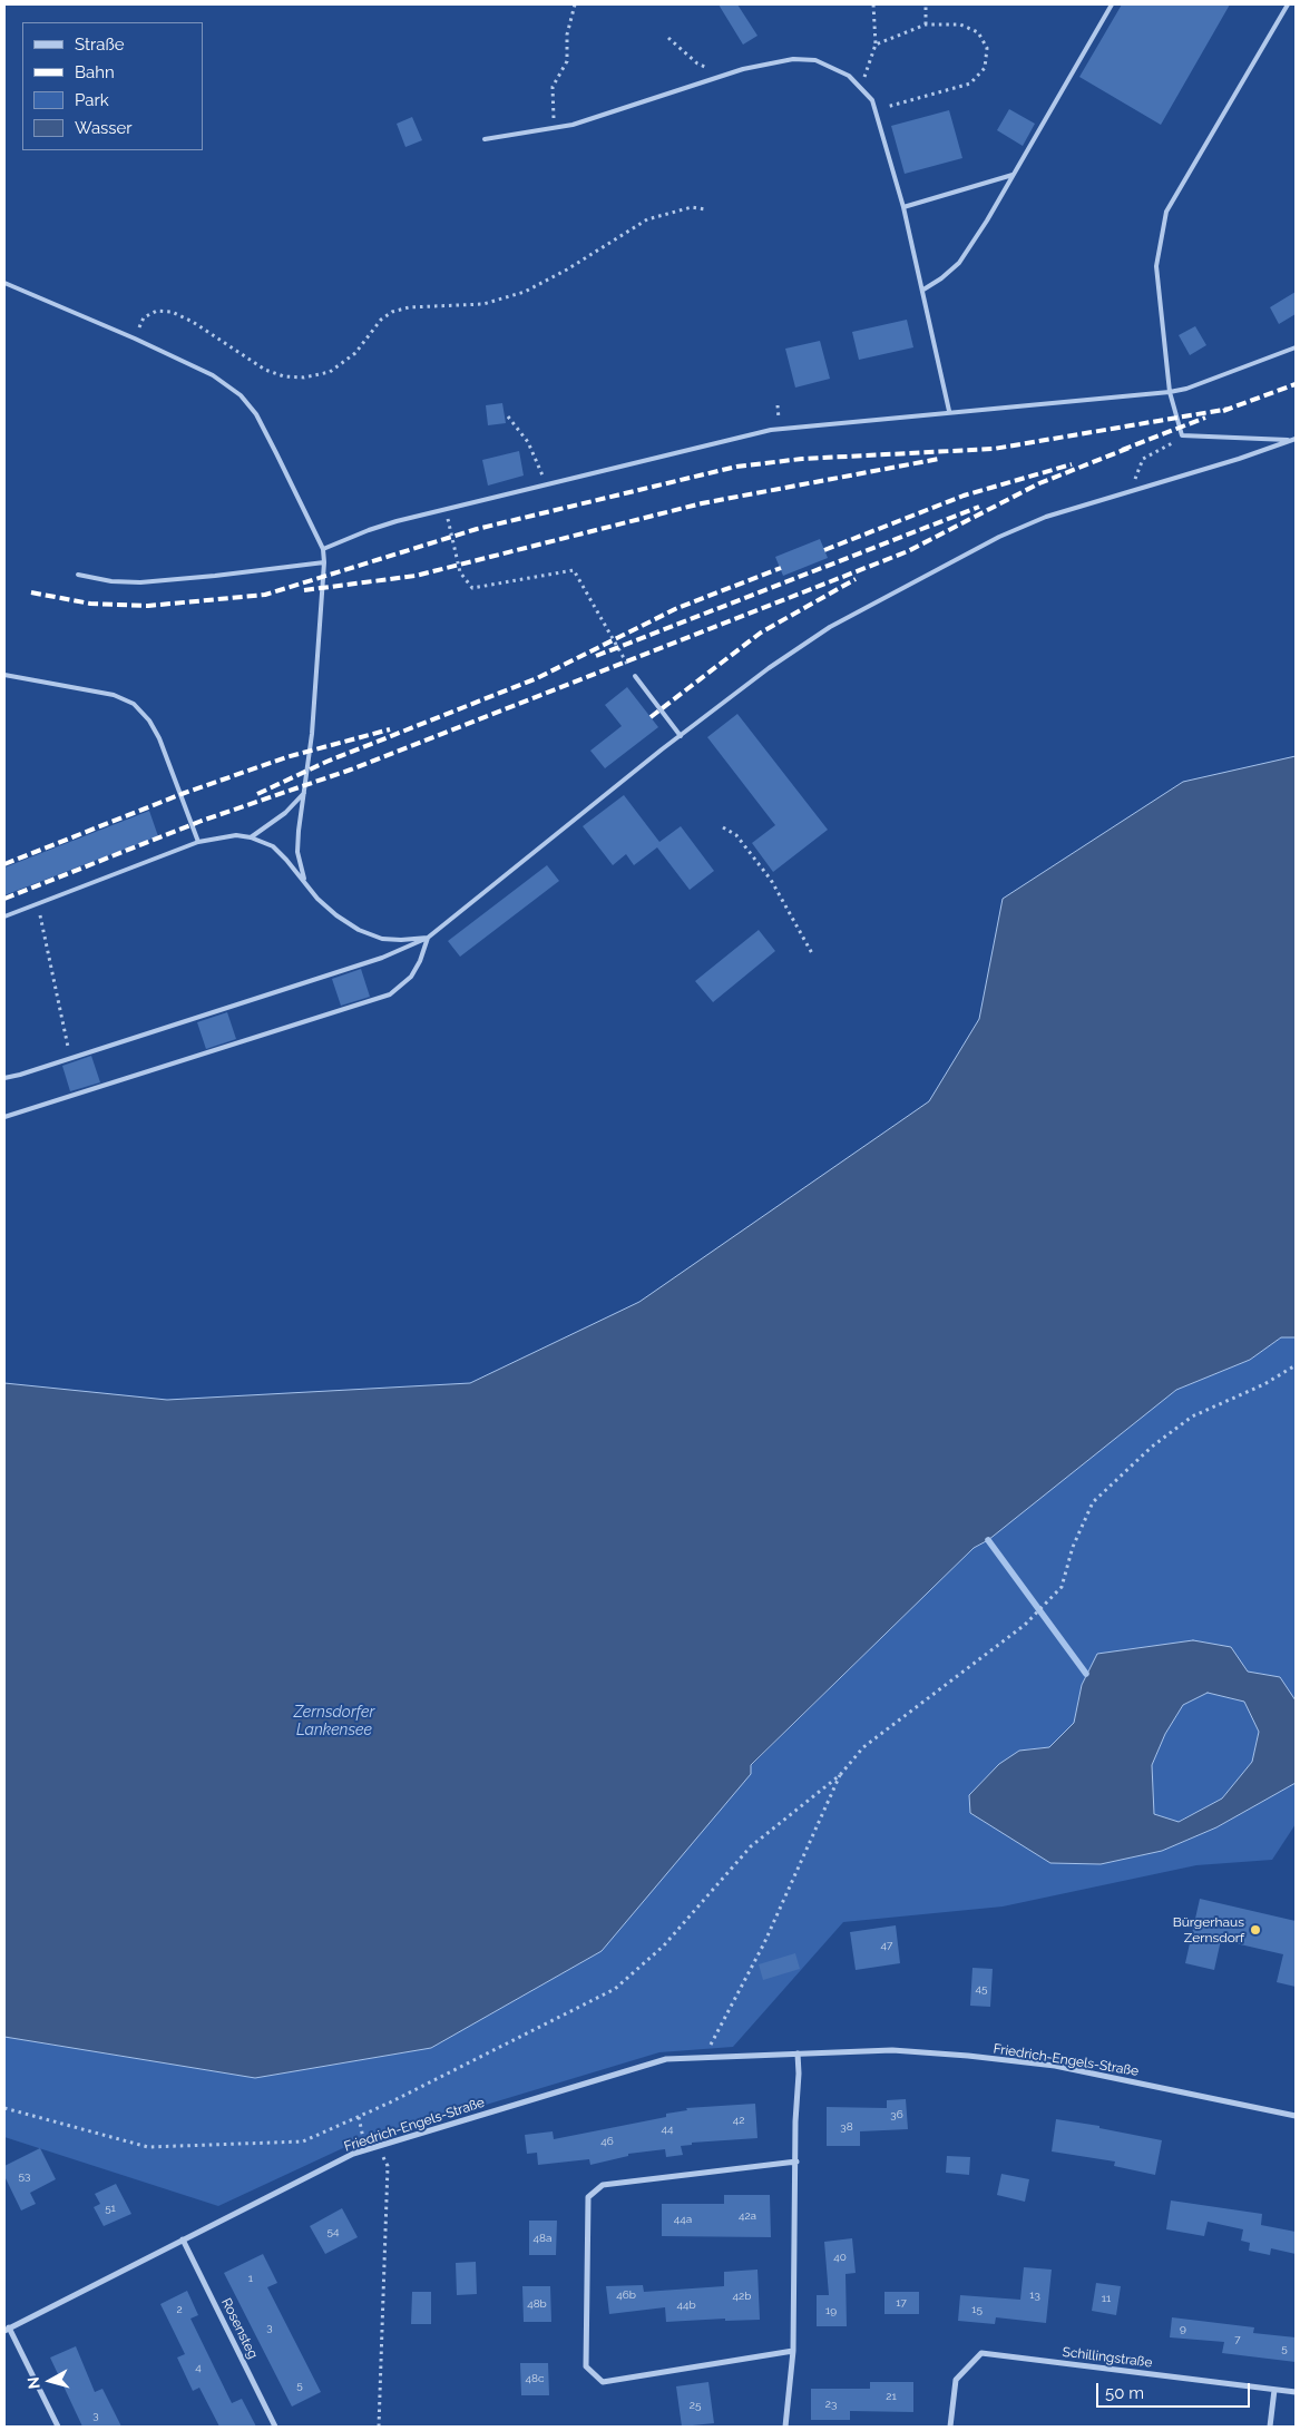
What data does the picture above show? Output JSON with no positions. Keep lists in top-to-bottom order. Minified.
{"streets":{"street":["Friedrich-Engels-Straße","Rosensteg","Schillingstraße"]},"crossings":[["Friedrich-Engels-Straße","Rosensteg"]],"water":["Zernsdorfer Lankensee"],"places":["Bürgerhaus Zernsdorf"],"house_numbers":["47","45","36","42","38","44","46","53","51","42a","44a","54","48a","40","1","46b","13","42b","11","17","48b","44b","2","15","19","3","9","7","5","4","48c","5","21","23","25","3"],"legend":["Straße","Bahn","Park","Wasser"],"scale_bar":"50 m","north":"left"}
